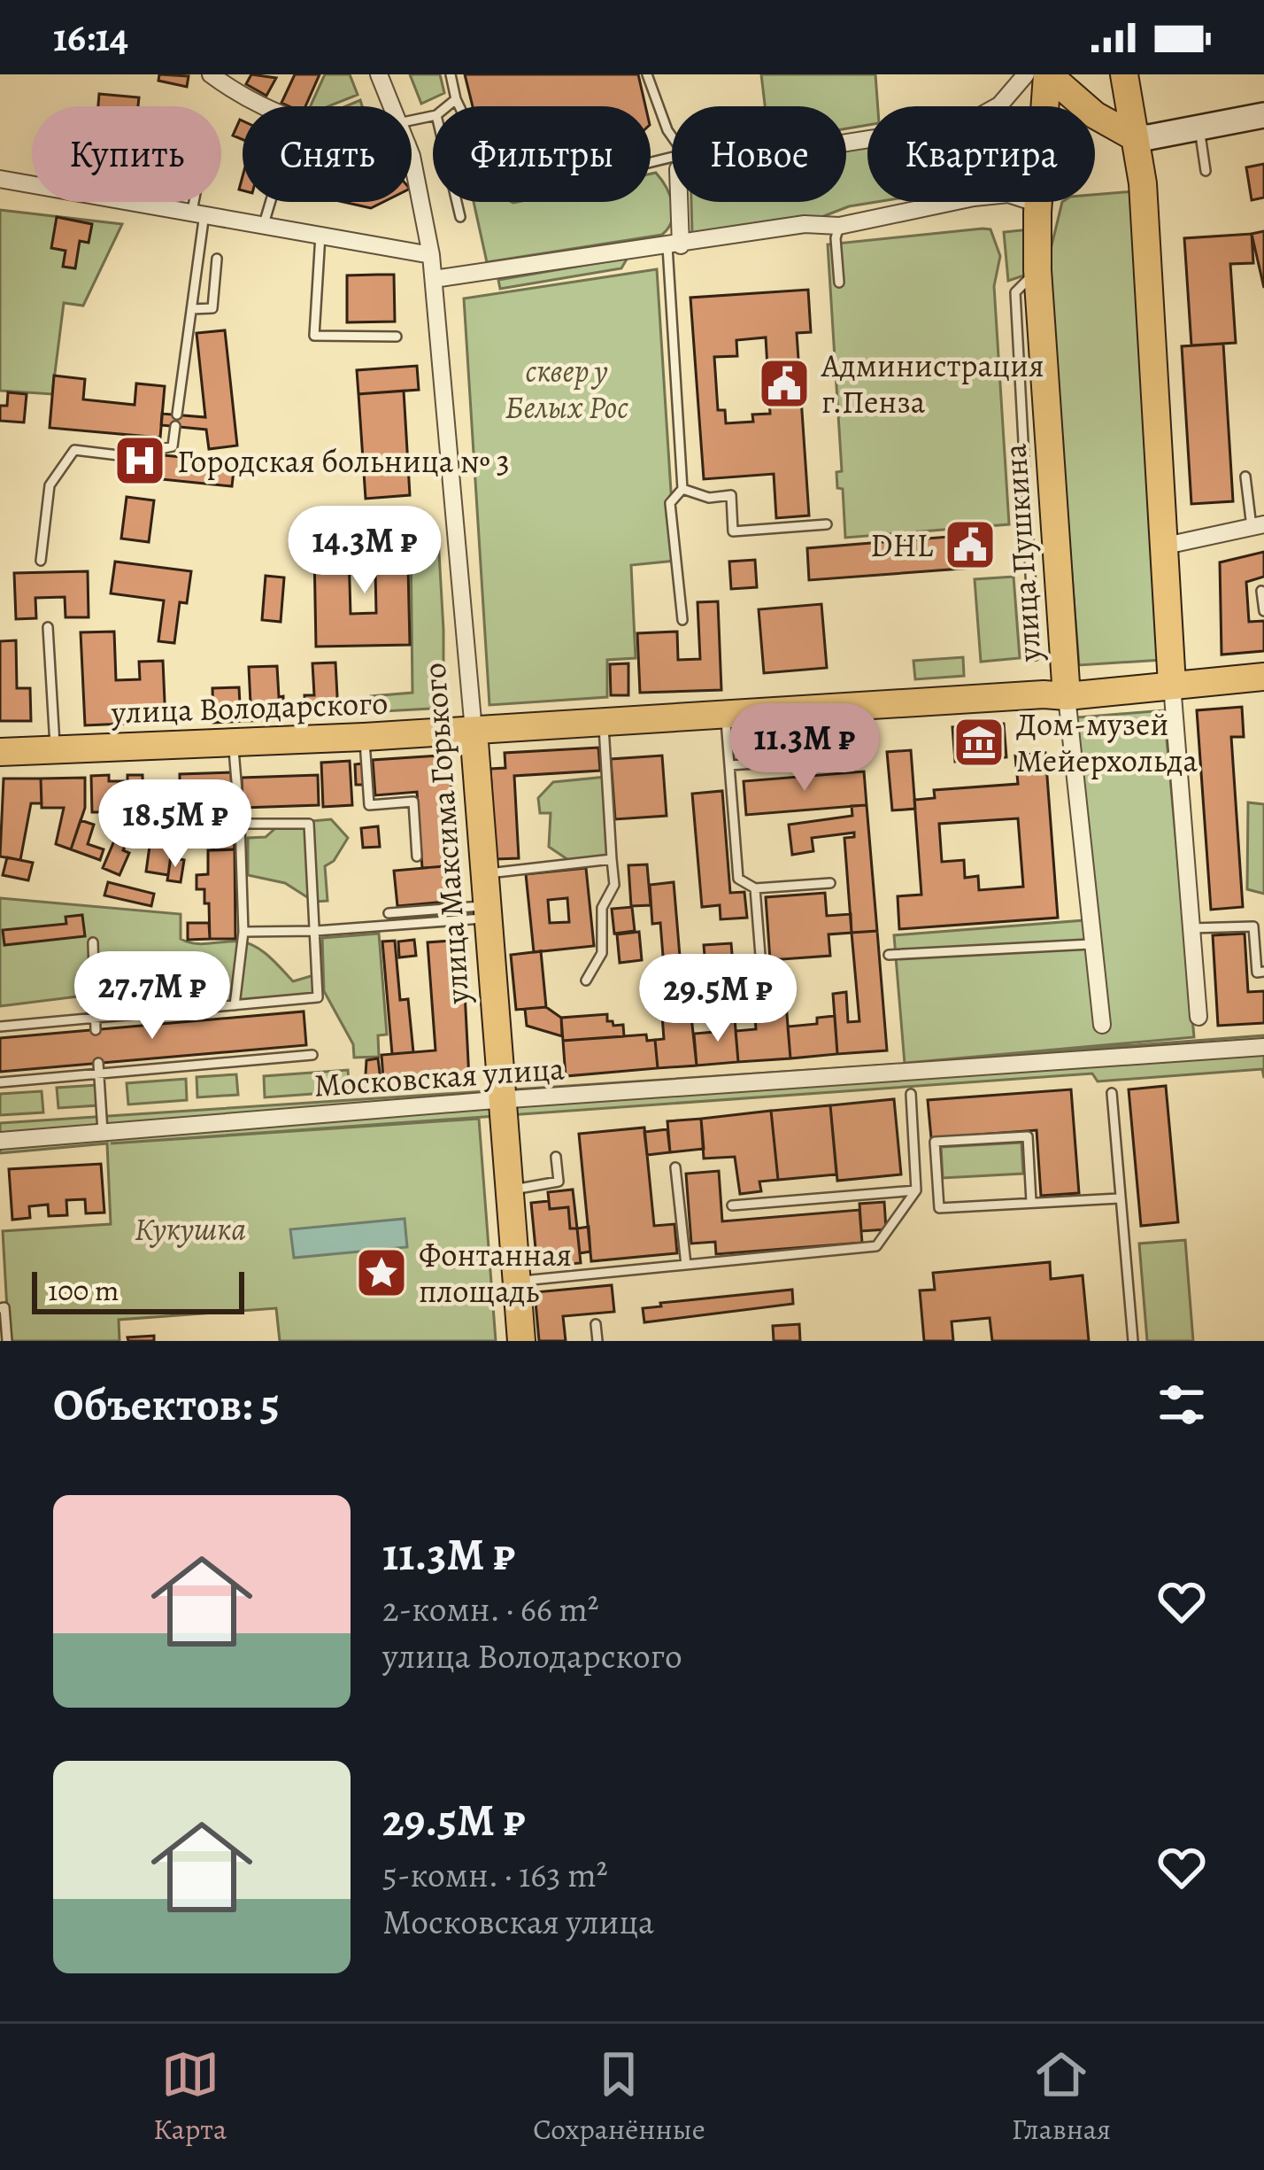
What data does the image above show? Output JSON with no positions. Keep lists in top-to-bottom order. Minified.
{"streets":{"main road":["улица Пушкина","улица Володарского","улица Максима Горького"],"street":["Московская улица"]},"crossings":[["улица Пушкина","улица Володарского"],["улица Володарского","улица Максима Горького"],["улица Максима Горького","Московская улица"]],"parks":["сквер у Белых Рос","Кукушка"],"places":{"public building":["Администрация г.Пенза","DHL"],"hospital":["Городская больница № 3"],"museum":["Дом-музей Мейерхольда"],"place":["Фонтанная площадь"]},"scale_bar":"100 m","page":{"status":"16:14","chip":["Купить","Снять","Фильтры","Новое","Квартира"],"price":["14.3M ₽","11.3M ₽","18.5M ₽","27.7M ₽","29.5M ₽"],"scale":"100 m","heading":"Объектов: 5","list":[{"name":"11.3M ₽","note":"2-комн. · 66 m² · улица Володарского"},{"name":"29.5M ₽","note":"5-комн. · 163 m² · Московская улица"}],"tabs":["Карта","Сохранённые","Главная"]}}
